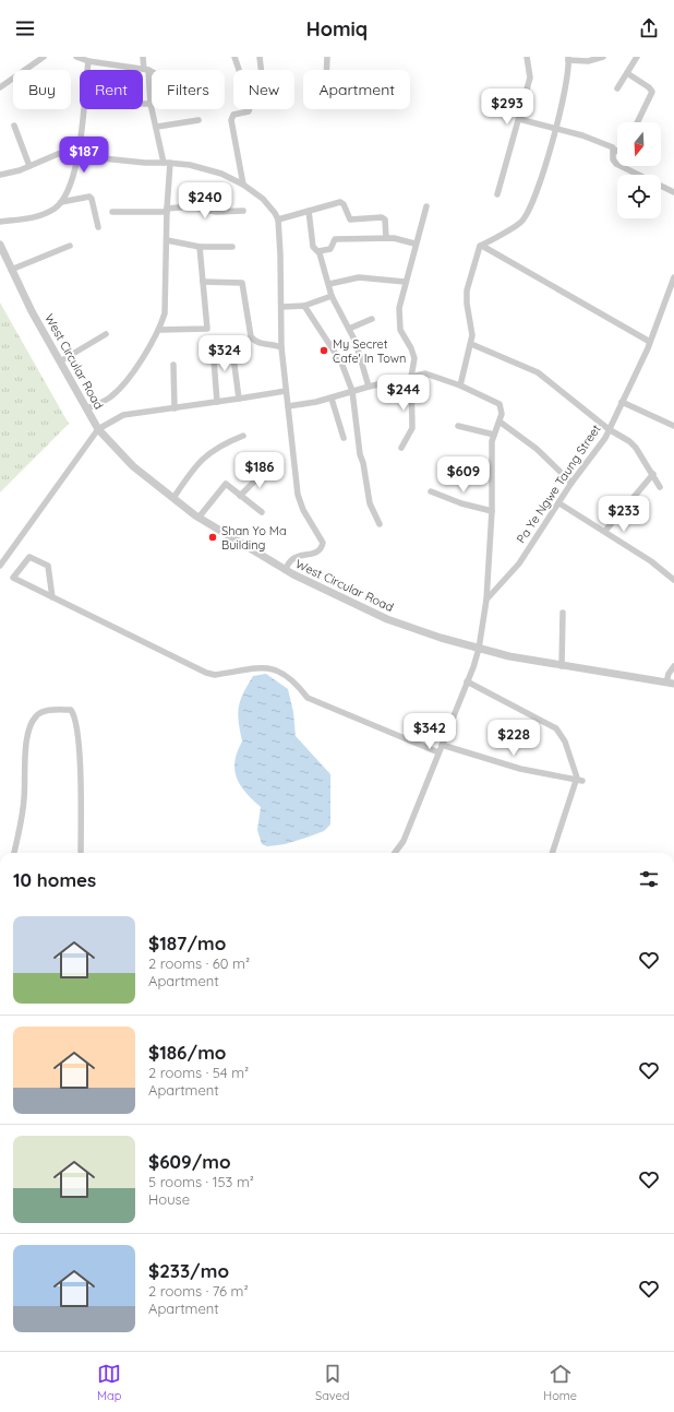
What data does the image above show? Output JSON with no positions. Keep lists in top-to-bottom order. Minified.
{"streets":{"street":["West Circular Road","Pa Ye Ngwe Taung Street"]},"places":["My Secret Cafe' In Town","Shan Yo Ma Building"],"north":"bottom","page":{"header":"Homiq","chip":["Buy","Rent","Filters","New","Apartment"],"price":["$293","$187","$240","$324","$244","$186","$609","$233","$342","$228"],"heading":"10 homes","list":[{"name":"$187/mo","note":"2 rooms · 60 m² · Apartment"},{"name":"$186/mo","note":"2 rooms · 54 m² · Apartment"},{"name":"$609/mo","note":"5 rooms · 153 m² · House"},{"name":"$233/mo","note":"2 rooms · 76 m² · Apartment"}],"tabs":["Map","Saved","Home"]}}
